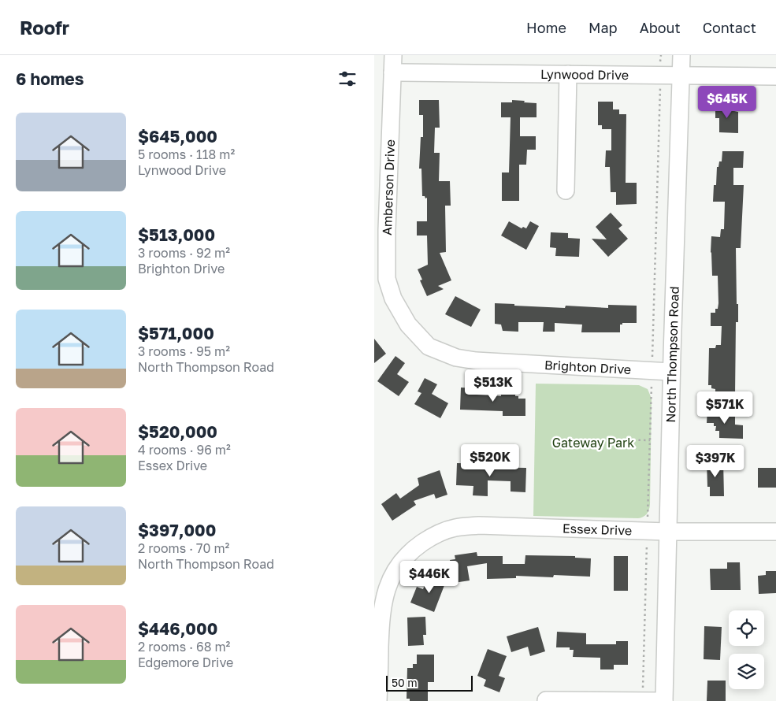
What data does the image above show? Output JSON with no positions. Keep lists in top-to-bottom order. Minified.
{"streets":{"street":["Lynwood Drive","Amberson Drive","North Thompson Road","Brighton Drive","Essex Drive"]},"crossings":[["Lynwood Drive","Amberson Drive"],["Lynwood Drive","North Thompson Road"],["Amberson Drive","Brighton Drive"],["North Thompson Road","Brighton Drive"],["North Thompson Road","Essex Drive"]],"parks":["Gateway Park"],"scale_bar":"50 m","page":{"header":"Roofr","nav":["Home","Map","About","Contact"],"heading":"6 homes","price":["$645K","$513K","$571K","$520K","$397K","$446K"],"list":[{"name":"$645,000","note":"5 rooms · 118 m² · Lynwood Drive"},{"name":"$513,000","note":"3 rooms · 92 m² · Brighton Drive"},{"name":"$571,000","note":"3 rooms · 95 m² · North Thompson Road"},{"name":"$520,000","note":"4 rooms · 96 m² · Essex Drive"},{"name":"$397,000","note":"2 rooms · 70 m² · North Thompson Road"},{"name":"$446,000","note":"2 rooms · 68 m² · Edgemore Drive"}],"scale":"50 m"}}
